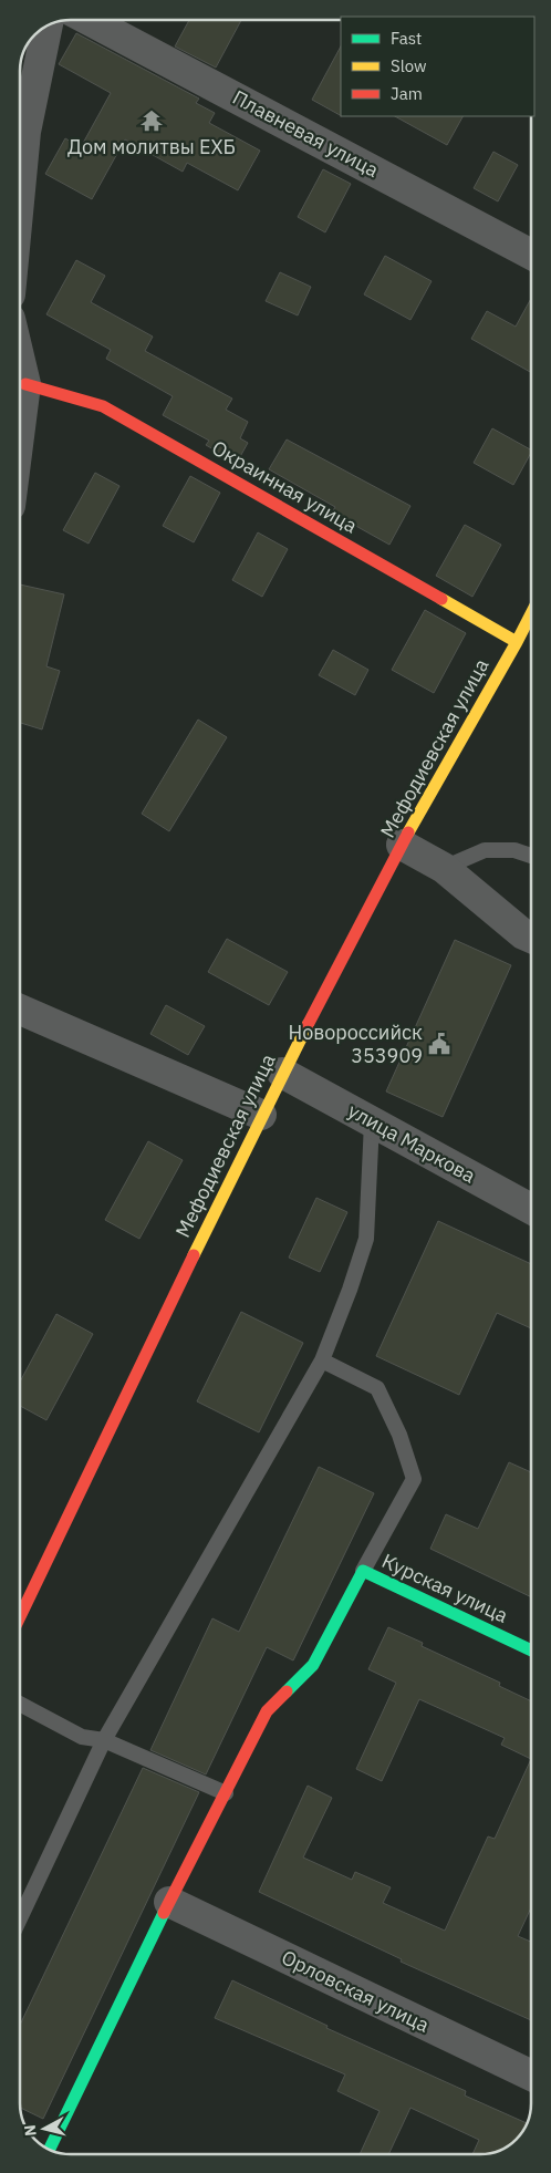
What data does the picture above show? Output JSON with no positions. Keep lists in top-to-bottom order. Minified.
{"streets":{"street":["Плавневая улица","Окраинная улица","Мефодиевская улица","улица Маркова","Курская улица","Орловская улица"]},"crossings":[["Окраинная улица","Мефодиевская улица"],["Мефодиевская улица","улица Маркова"]],"places":{"temple":["Дом молитвы ЕХБ"],"public building":["Новороссийск 353909"]},"legend":["Fast","Slow","Jam"],"north":"left"}
